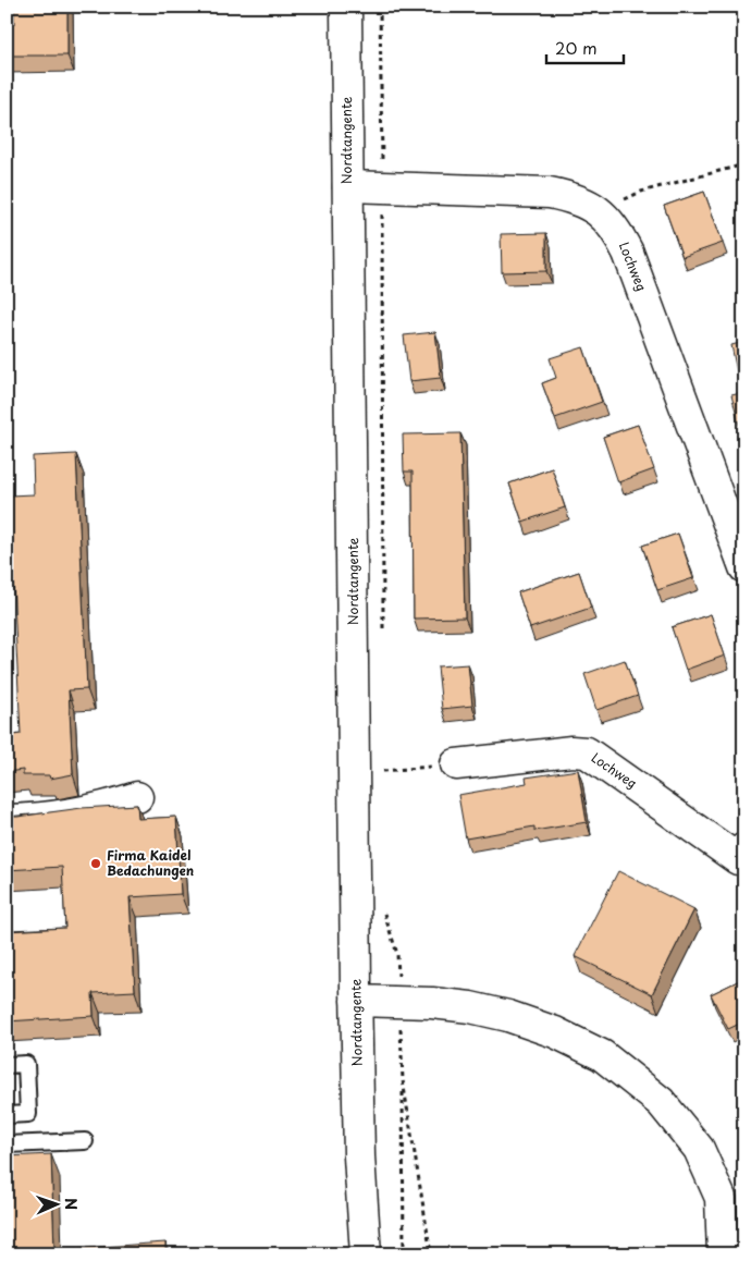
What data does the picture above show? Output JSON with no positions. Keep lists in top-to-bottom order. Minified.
{"streets":{"main road":["Nordtangente","Lochweg"]},"crossings":[["Nordtangente","Lochweg"]],"places":["Firma Kaidel Bedachungen"],"scale_bar":"20 m","north":"right"}
